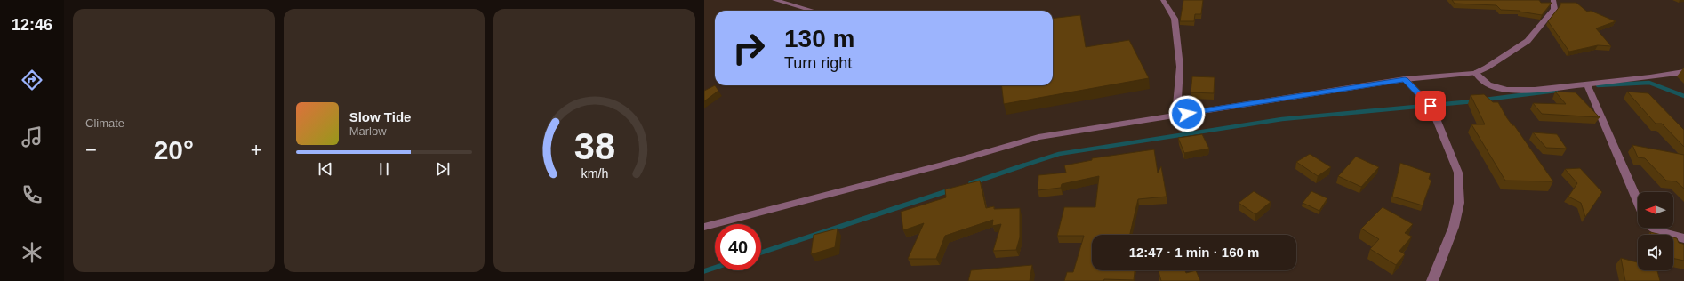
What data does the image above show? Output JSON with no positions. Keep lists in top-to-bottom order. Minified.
{"north":"left","page":{"tabs":"12:46","tile":"Climate","turn":["130 m","Turn right"],"song":["Slow Tide","Marlow"],"heat":["−","20°","+"],"limit":"40","trip":"12:47 · 1 min · 160 m","gauge":["38","km/h"]}}
